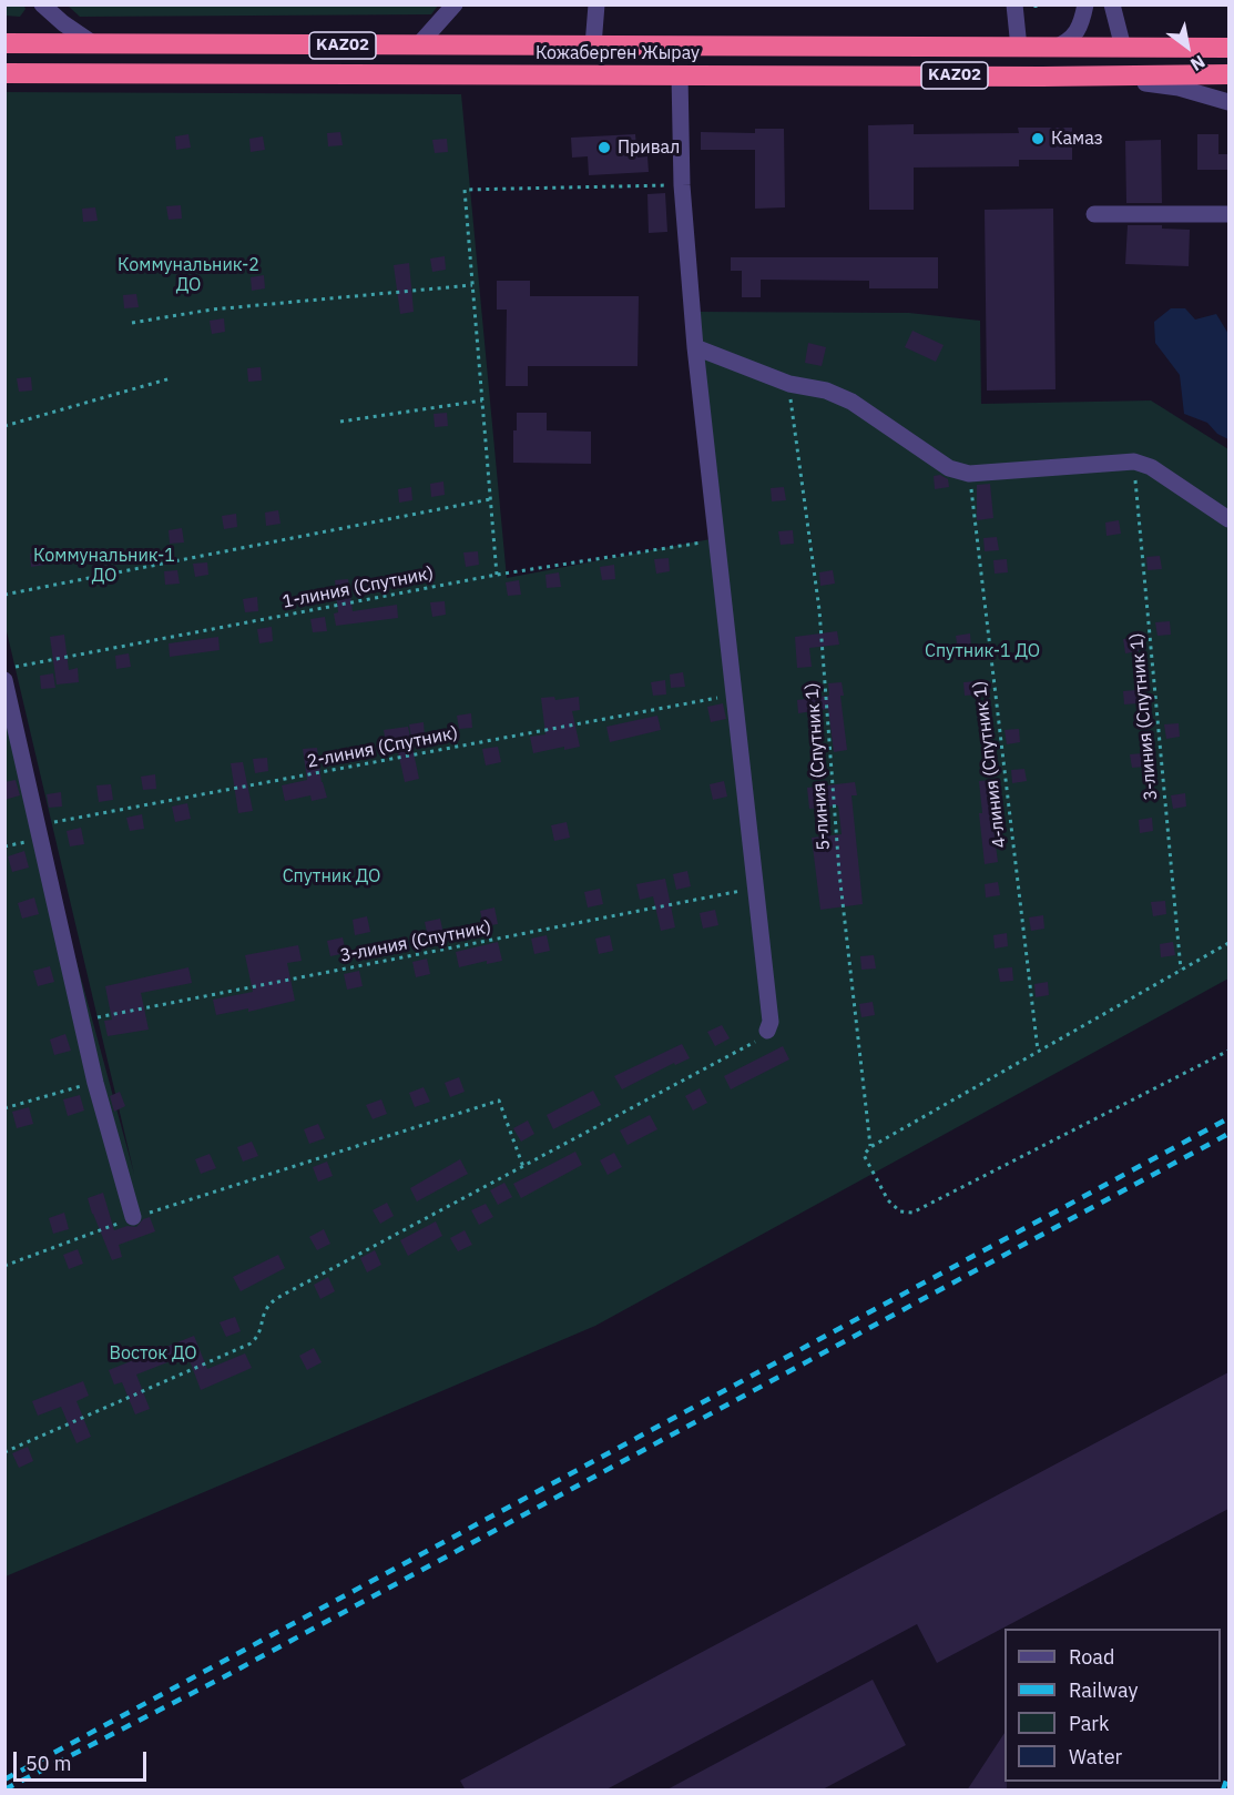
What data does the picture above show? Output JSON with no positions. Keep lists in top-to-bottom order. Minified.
{"streets":{"highway":["KAZ02","Кожаберген Жырау"],"path":["1-линия (Спутник)","3-линия (Спутник 1)","2-линия (Спутник)","4-линия (Спутник 1)","5-линия (Спутник 1)","3-линия (Спутник)"]},"parks":["Коммунальник-2 ДО","Коммунальник-1 ДО","Спутник-1 ДО","Спутник ДО","Восток ДО"],"places":["Камаз","Привал"],"legend":["Road","Railway","Park","Water"],"scale_bar":"50 m","north":"bottom right"}
